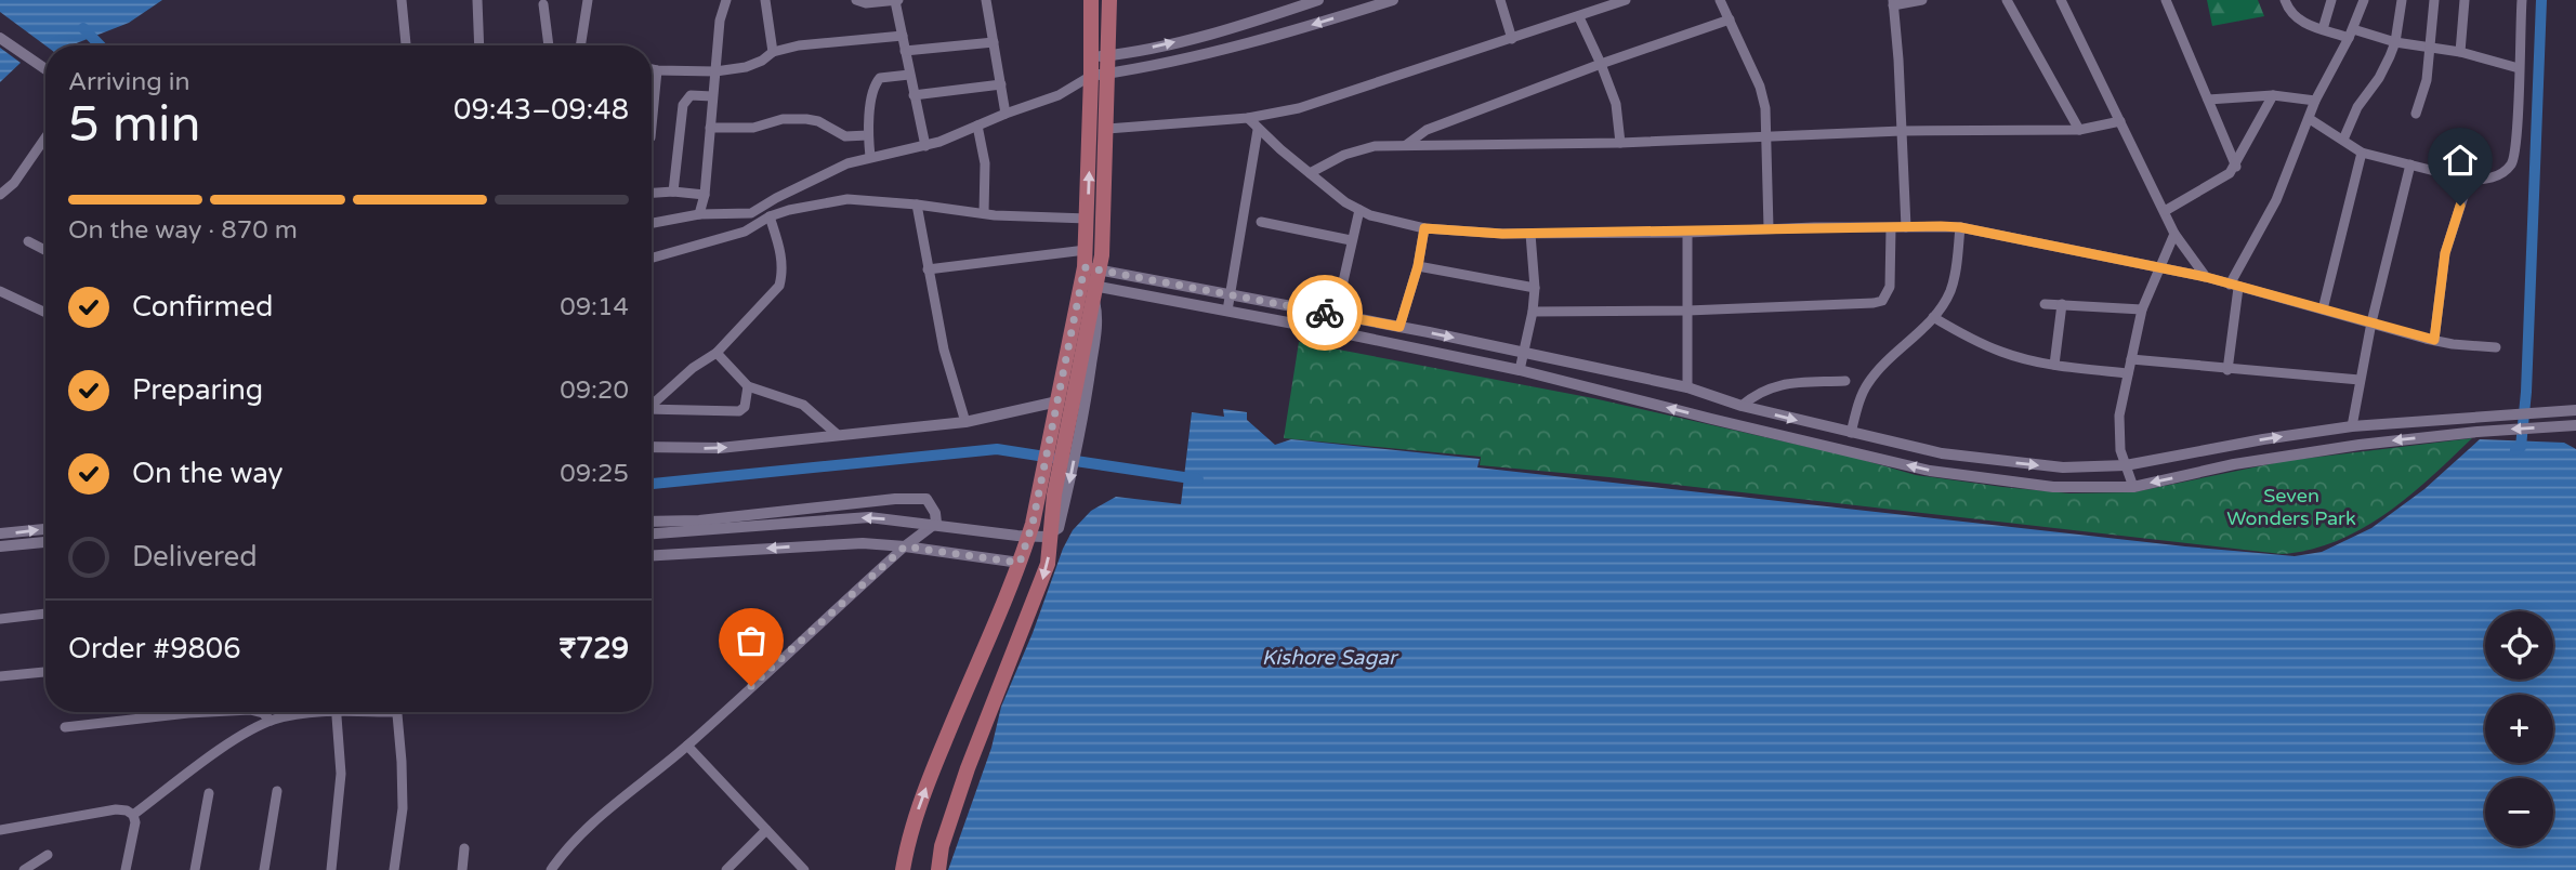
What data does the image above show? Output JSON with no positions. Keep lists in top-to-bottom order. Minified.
{"water":["Kishore Sagar"],"parks":["Seven Wonders Park"],"page":{"heading":["5 min","Arriving in","09:43–09:48"],"panel":["Order #9806","₹729"],"bar":"On the way · 870 m","list":[["Confirmed","09:14"],["Preparing","09:20"],["On the way","09:25"],"Delivered"],"map_buttons":["+","−"]}}
